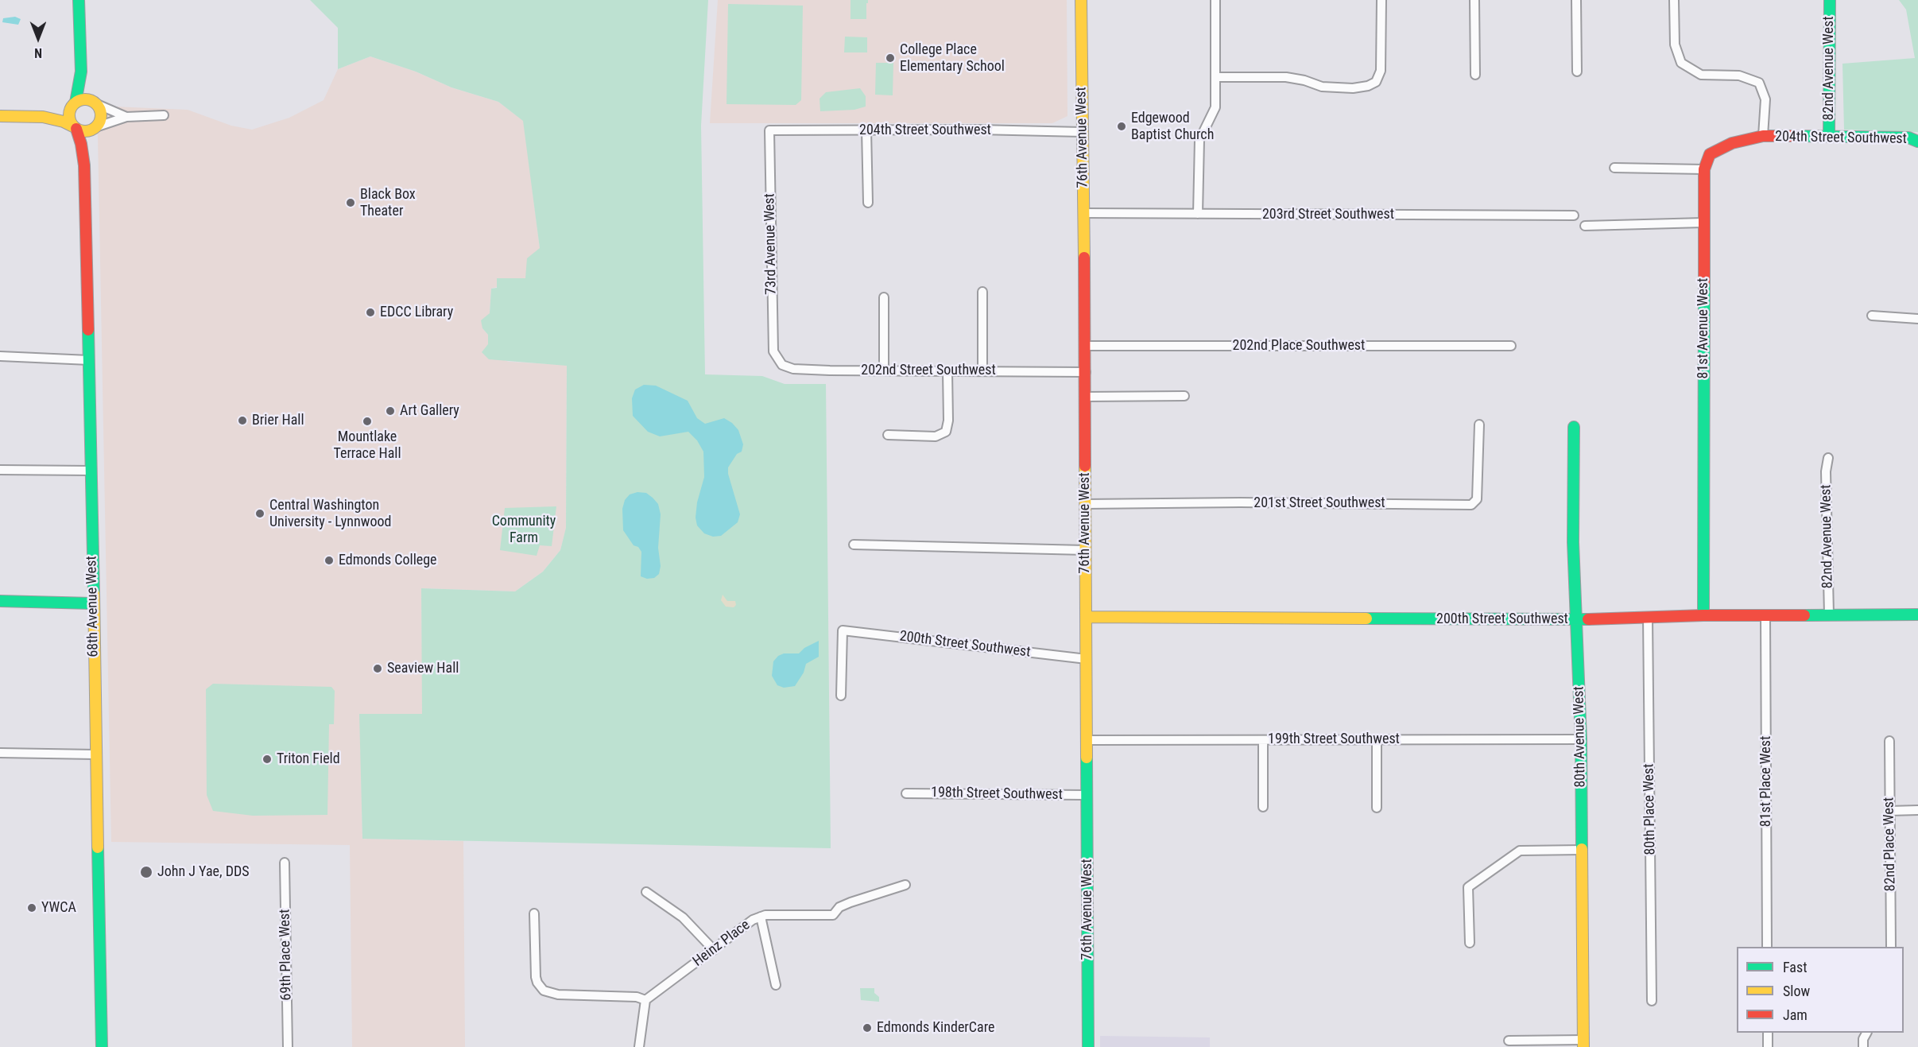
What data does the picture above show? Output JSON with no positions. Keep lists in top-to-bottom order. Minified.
{"streets":{"street":["82nd Avenue West","204th Street Southwest","76th Avenue West","203rd Street Southwest","73rd Avenue West","81st Avenue West","202nd Place Southwest","202nd Street Southwest","201st Street Southwest","68th Avenue West","200th Street Southwest","80th Avenue West","199th Street Southwest","81st Place West","198th Street Southwest","80th Place West","82nd Place West","Heinz Place","69th Place West"]},"crossings":[["82nd Avenue West","204th Street Southwest"],["82nd Avenue West","200th Street Southwest"],["204th Street Southwest","76th Avenue West"],["204th Street Southwest","73rd Avenue West"],["76th Avenue West","203rd Street Southwest"],["76th Avenue West","202nd Place Southwest"],["76th Avenue West","202nd Street Southwest"],["76th Avenue West","201st Street Southwest"],["76th Avenue West","200th Street Southwest"],["76th Avenue West","199th Street Southwest"],["76th Avenue West","198th Street Southwest"],["73rd Avenue West","202nd Street Southwest"],["81st Avenue West","200th Street Southwest"],["200th Street Southwest","80th Avenue West"],["200th Street Southwest","81st Place West"],["200th Street Southwest","80th Place West"],["80th Avenue West","199th Street Southwest"]],"parks":["Community Farm"],"places":["College Place Elementary School","Edgewood Baptist Church","Black Box Theater","EDCC Library","Art Gallery","Brier Hall","Mountlake Terrace Hall","Central Washington University - Lynnwood","Edmonds College","Seaview Hall","Triton Field","John J Yae, DDS","YWCA","Edmonds KinderCare"],"legend":["Fast","Slow","Jam"],"north":"bottom"}
